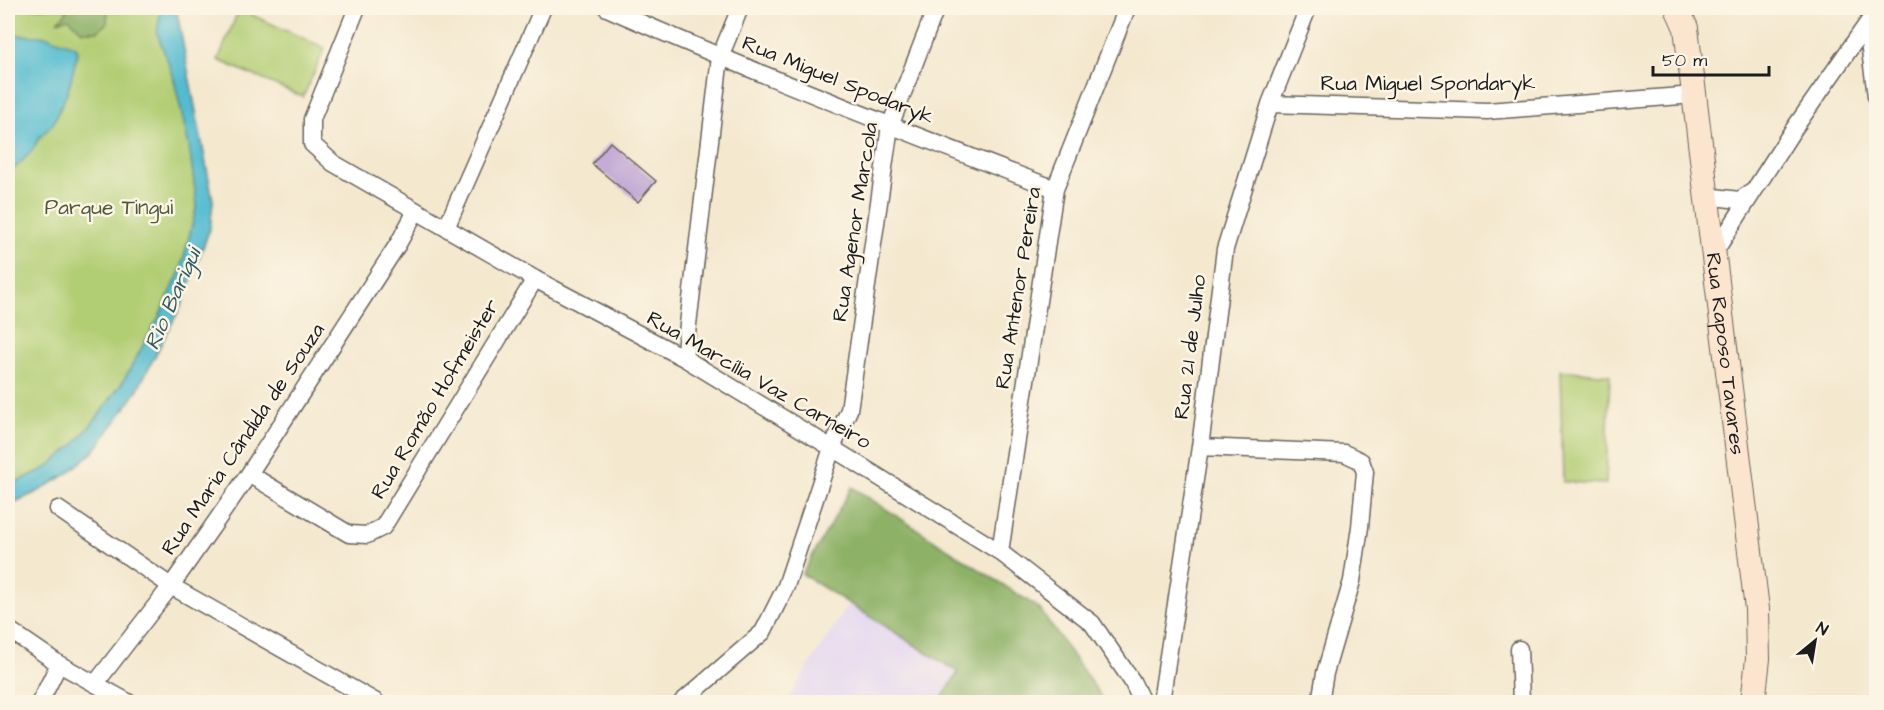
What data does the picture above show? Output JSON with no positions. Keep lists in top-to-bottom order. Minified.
{"streets":{"main road":["Rua Raposo Tavares"],"street":["Rua Miguel Spodaryk","Rua Miguel Spondaryk","Rua Agenor Marcola","Rua Antenor Pereira","Rua 21 de Julho","Rua Marcília Vaz Carneiro","Rua Romão Hofmeister","Rua Maria Cândida de Souza"]},"crossings":[["Rua Miguel Spodaryk","Rua Agenor Marcola"],["Rua Miguel Spodaryk","Rua Antenor Pereira"],["Rua Miguel Spondaryk","Rua 21 de Julho"],["Rua Miguel Spondaryk","Rua Raposo Tavares"],["Rua Agenor Marcola","Rua Marcília Vaz Carneiro"],["Rua Antenor Pereira","Rua Marcília Vaz Carneiro"],["Rua Marcília Vaz Carneiro","Rua Romão Hofmeister"],["Rua Marcília Vaz Carneiro","Rua Maria Cândida de Souza"],["Rua Romão Hofmeister","Rua Maria Cândida de Souza"]],"water":["Rio Barigui"],"parks":["Parque Tingui"],"scale_bar":"50 m","north":"top right"}
